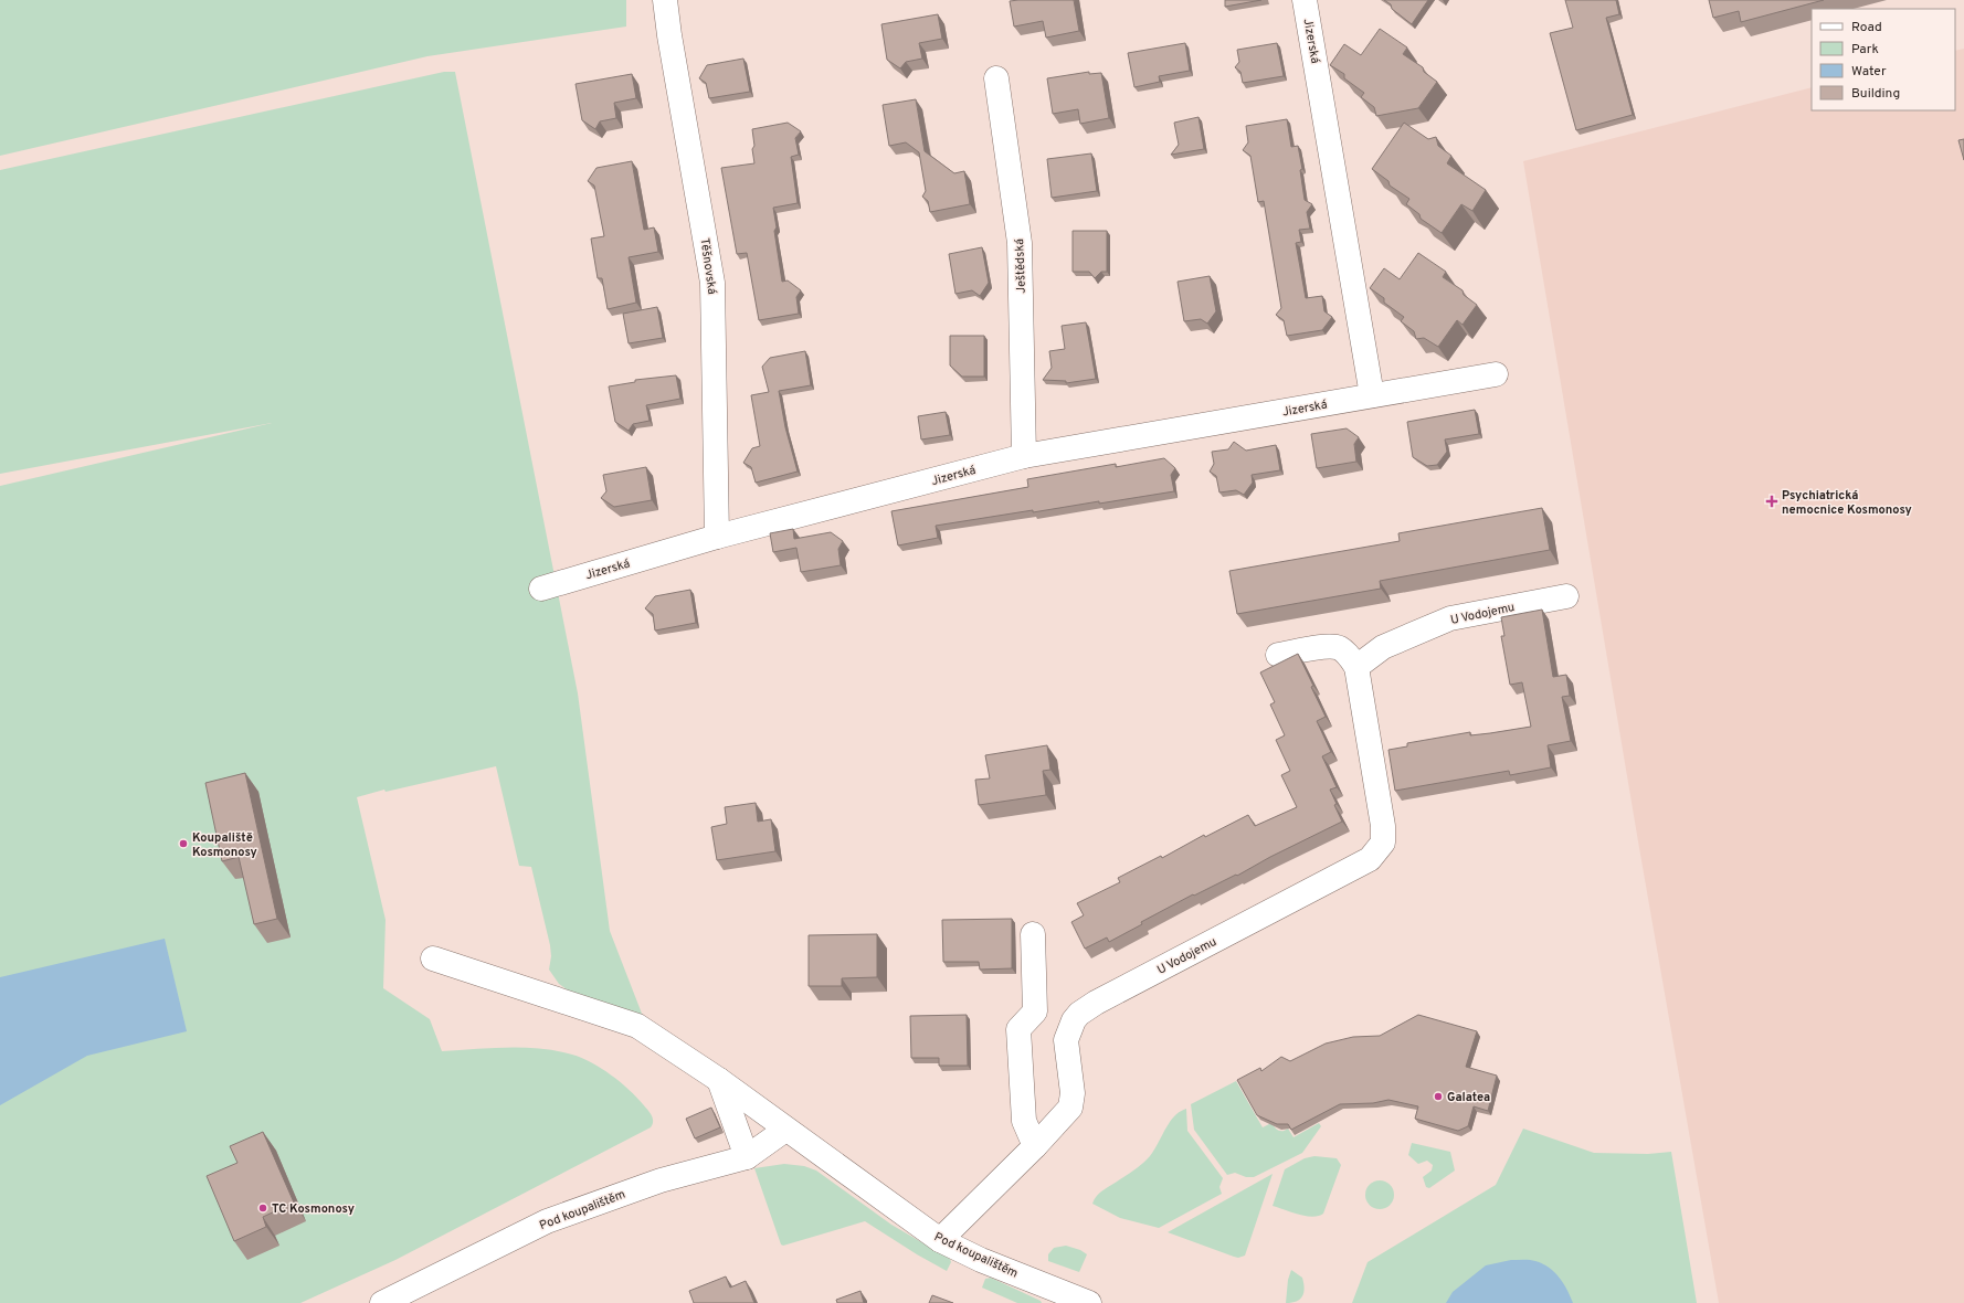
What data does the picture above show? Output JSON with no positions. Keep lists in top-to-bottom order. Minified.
{"streets":{"street":["Jizerská","Těšnovská","Ještědská","U Vodojemu","Pod koupalištěm"]},"crossings":[["Jizerská","Těšnovská"],["Jizerská","Ještědská"],["U Vodojemu","Pod koupalištěm"]],"places":{"health":["Psychiatrická nemocnice Kosmonosy"],"other":["Koupaliště Kosmonosy","Galatea","TC Kosmonosy"]},"legend":["Road","Park","Water","Building"]}
